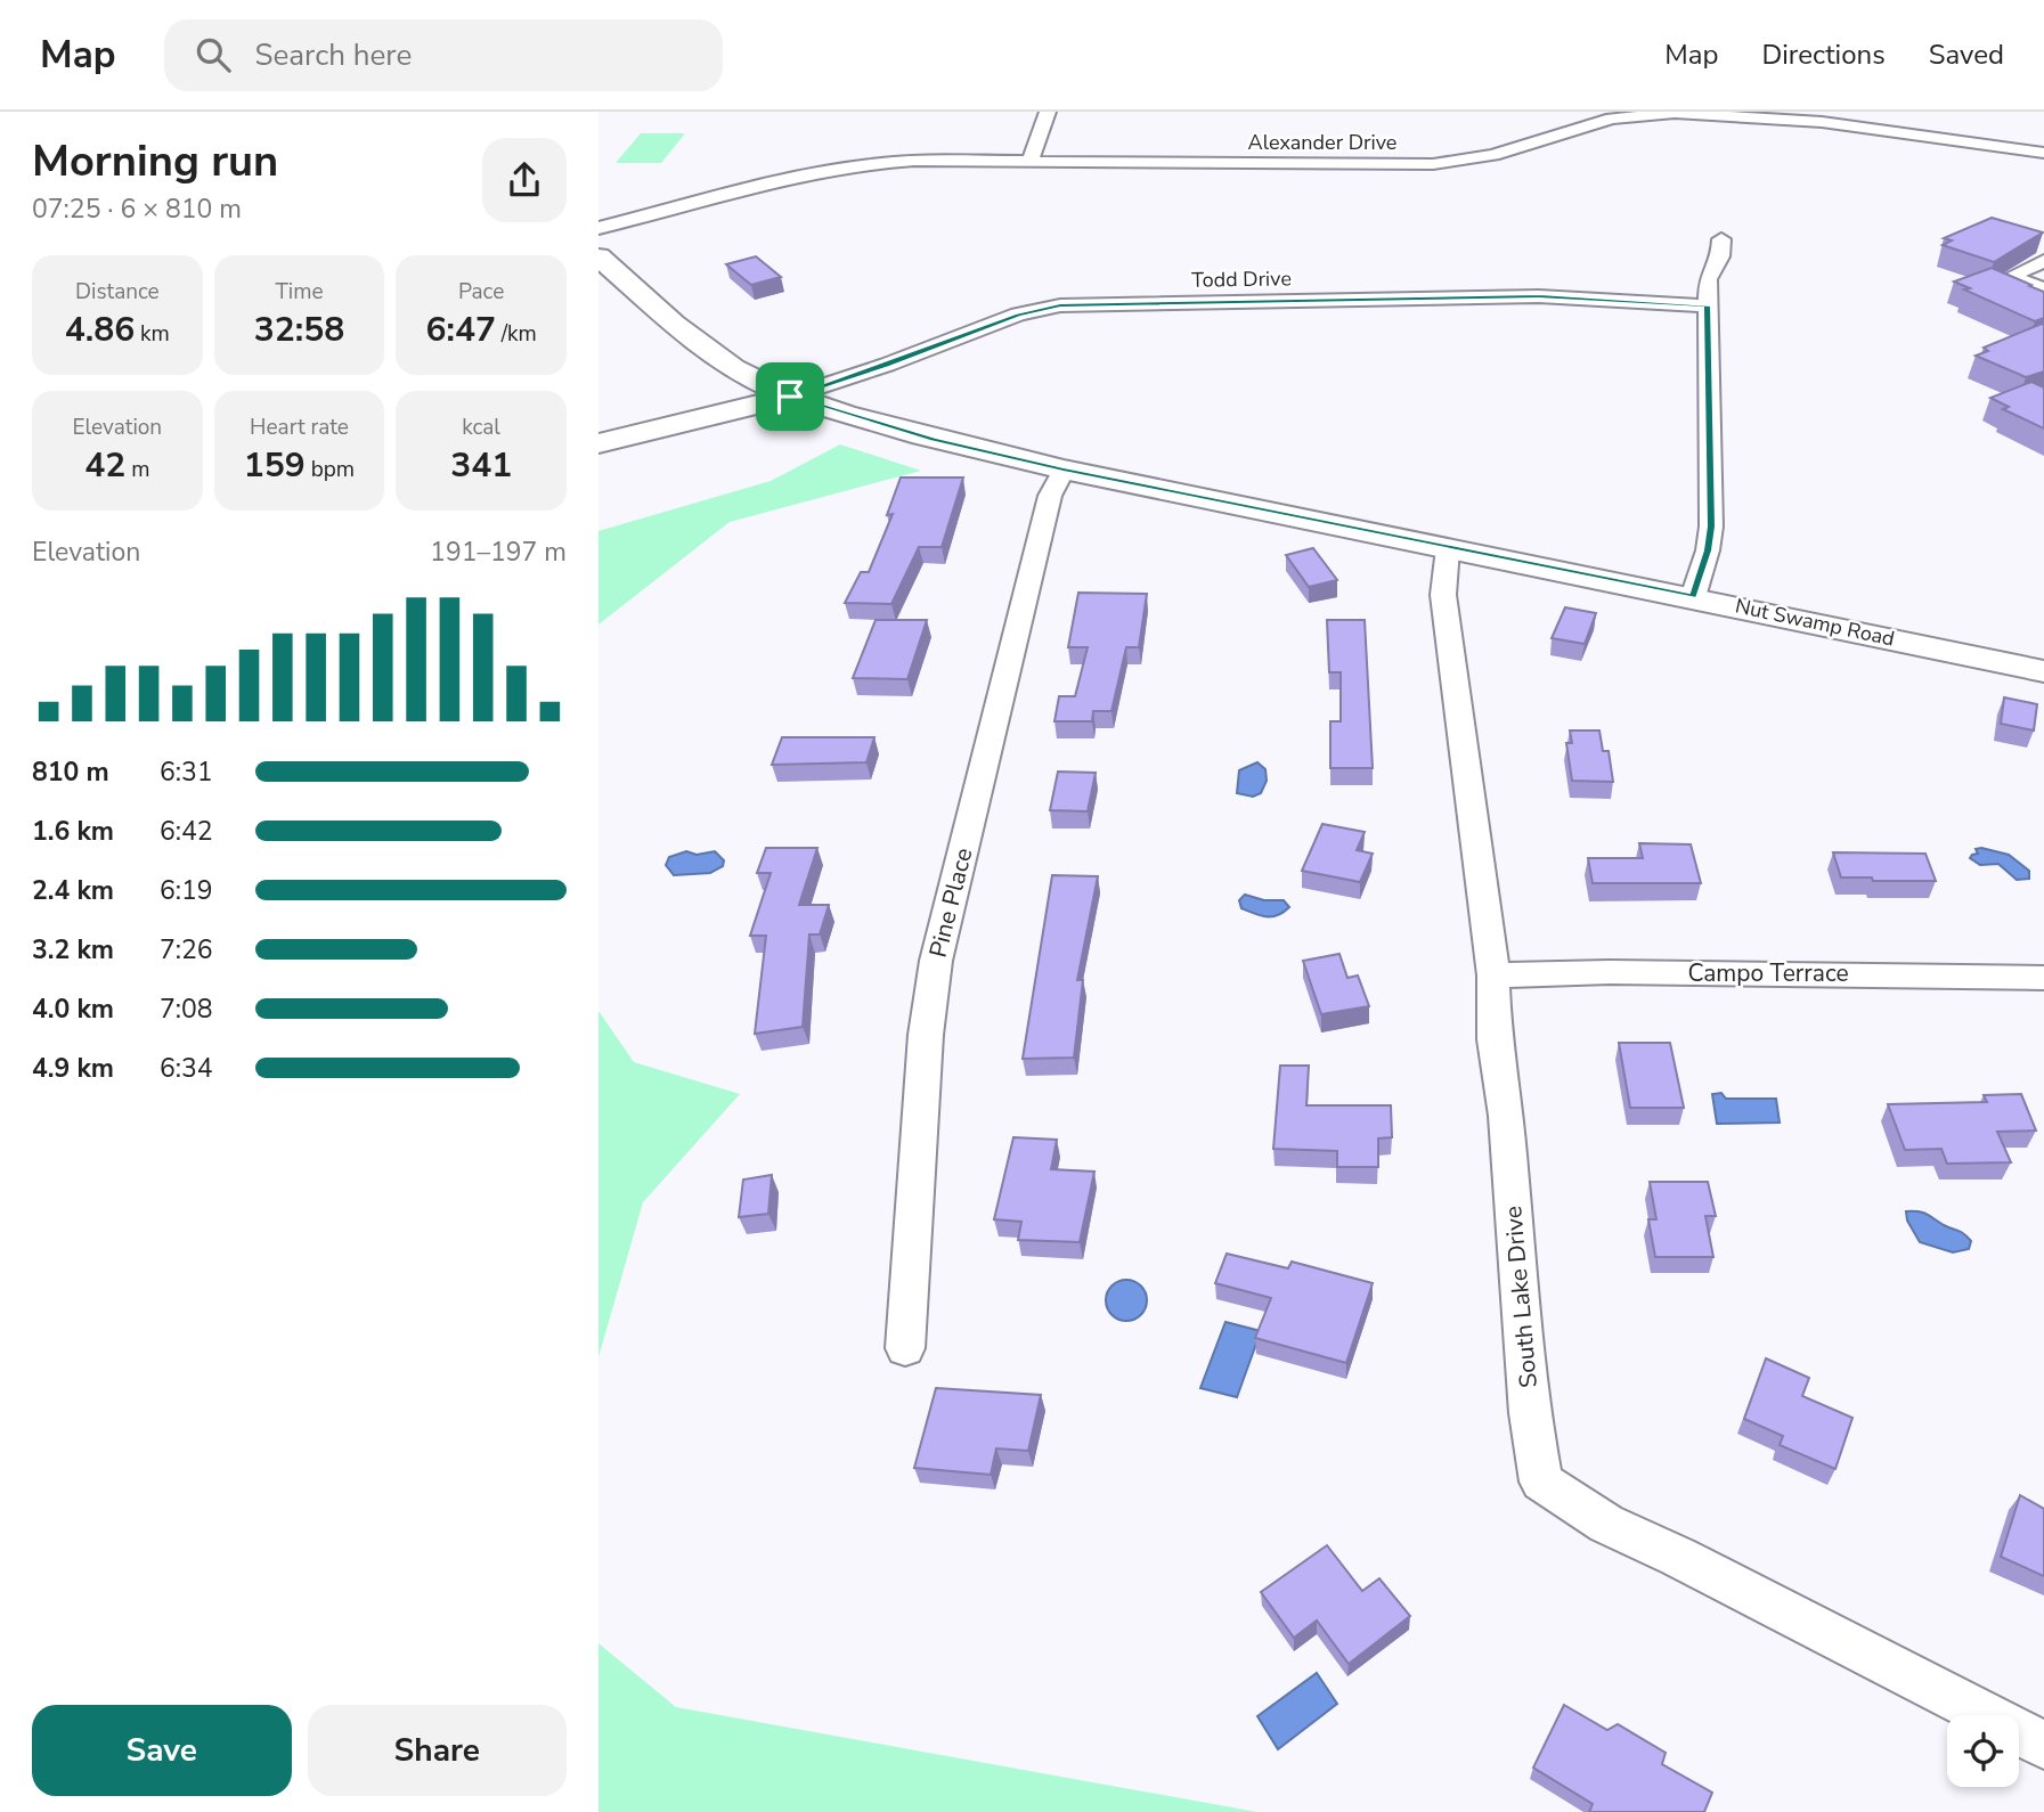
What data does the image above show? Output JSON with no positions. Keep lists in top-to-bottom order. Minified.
{"streets":{"main road":["Nut Swamp Road"],"street":["Alexander Drive","Todd Drive","Pine Place","Campo Terrace","South Lake Drive"]},"crossings":[["Todd Drive","Nut Swamp Road"],["Nut Swamp Road","Pine Place"],["Nut Swamp Road","South Lake Drive"],["Campo Terrace","South Lake Drive"]],"page":{"header":"Map","search":"Search here","nav":["Map","Directions","Saved"],"heading":["Morning run","07:25 · 6 × 810 m"],"stats":[["Distance","4.86 km"],["Time","32:58"],["Pace","6:47 /km"],["Elevation","42 m"],["Heart rate","159 bpm"],["kcal","341"]],"chart":["Elevation","191–197 m"],"list":[{"name":"810 m","note":"6:31"},{"name":"1.6 km","note":"6:42"},{"name":"2.4 km","note":"6:19"},{"name":"3.2 km","note":"7:26"},{"name":"4.0 km","note":"7:08"},{"name":"4.9 km","note":"6:34"}],"buttons":["Save","Share"]}}
